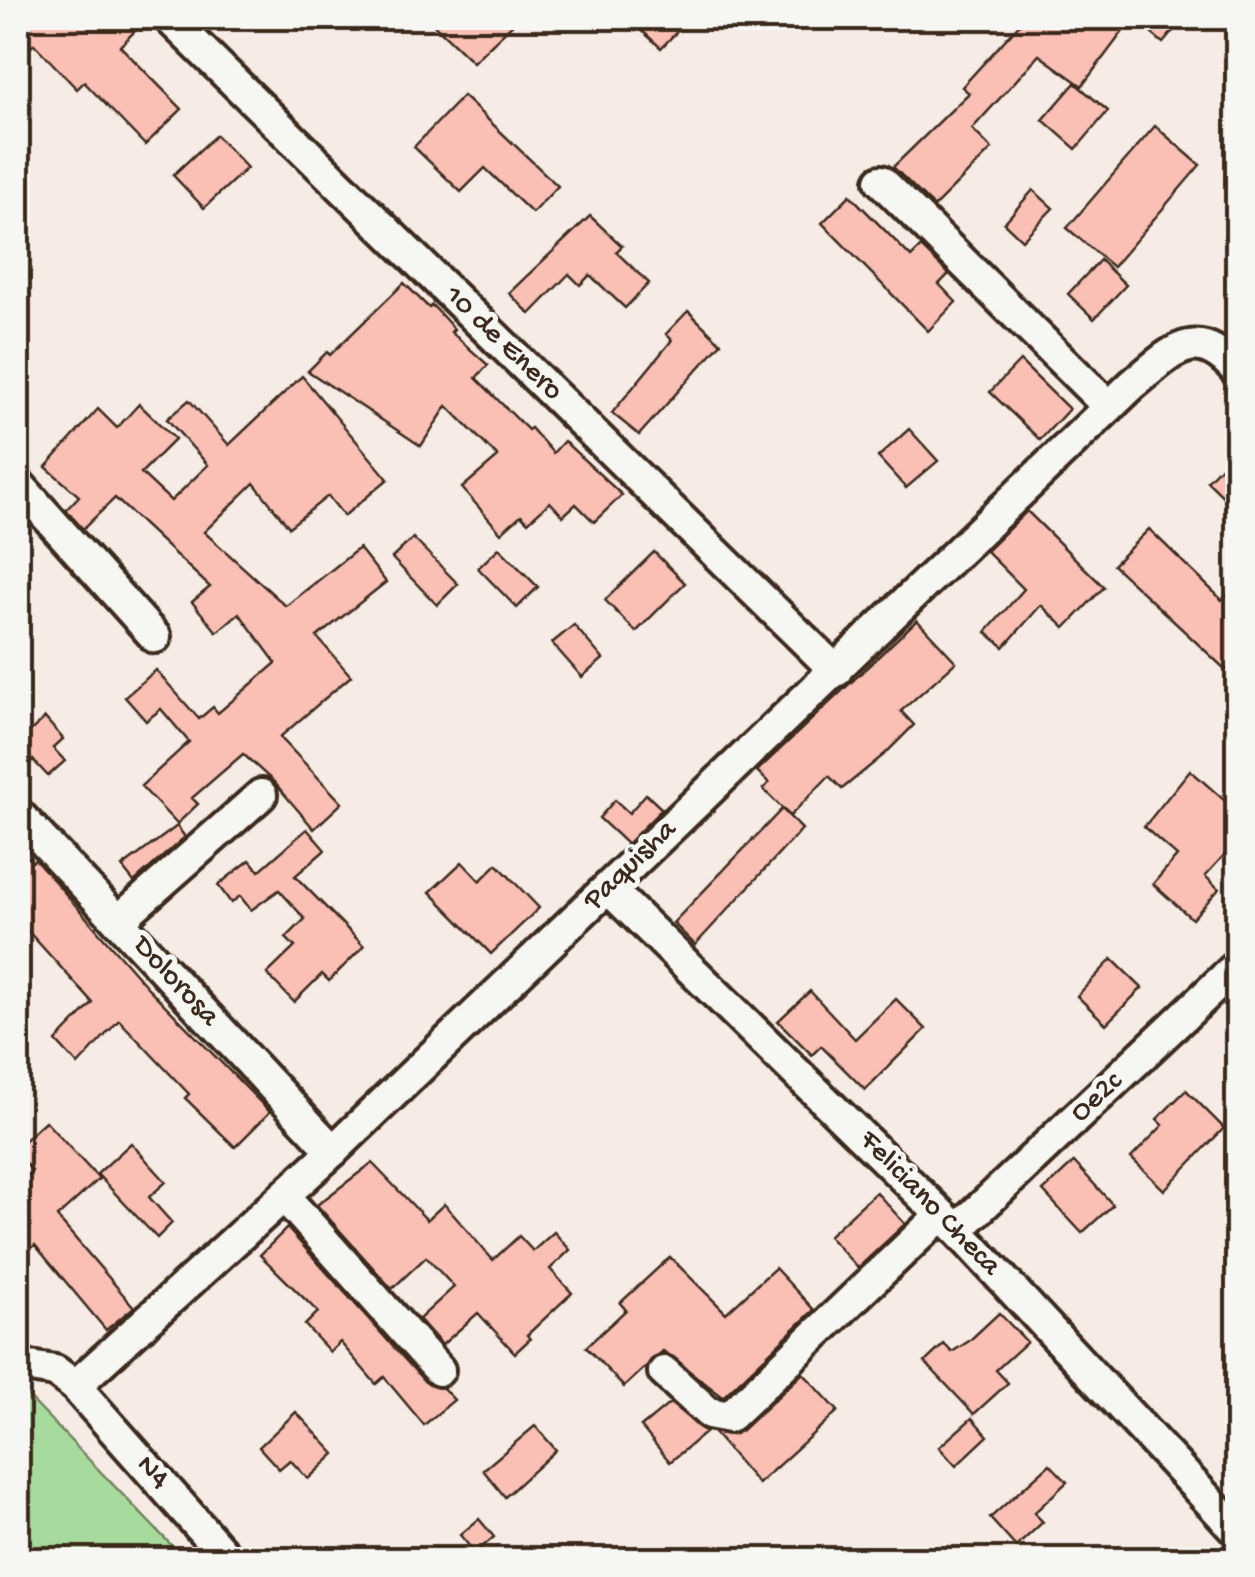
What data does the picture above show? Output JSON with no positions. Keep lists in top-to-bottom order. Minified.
{"streets":{"street":["10 de Enero","Paquisha","Dolorosa","Oe2c","Feliciano Checa","N4"]},"crossings":[["10 de Enero","Paquisha"],["Paquisha","Dolorosa"],["Paquisha","Feliciano Checa"],["Paquisha","N4"],["Oe2c","Feliciano Checa"]]}
